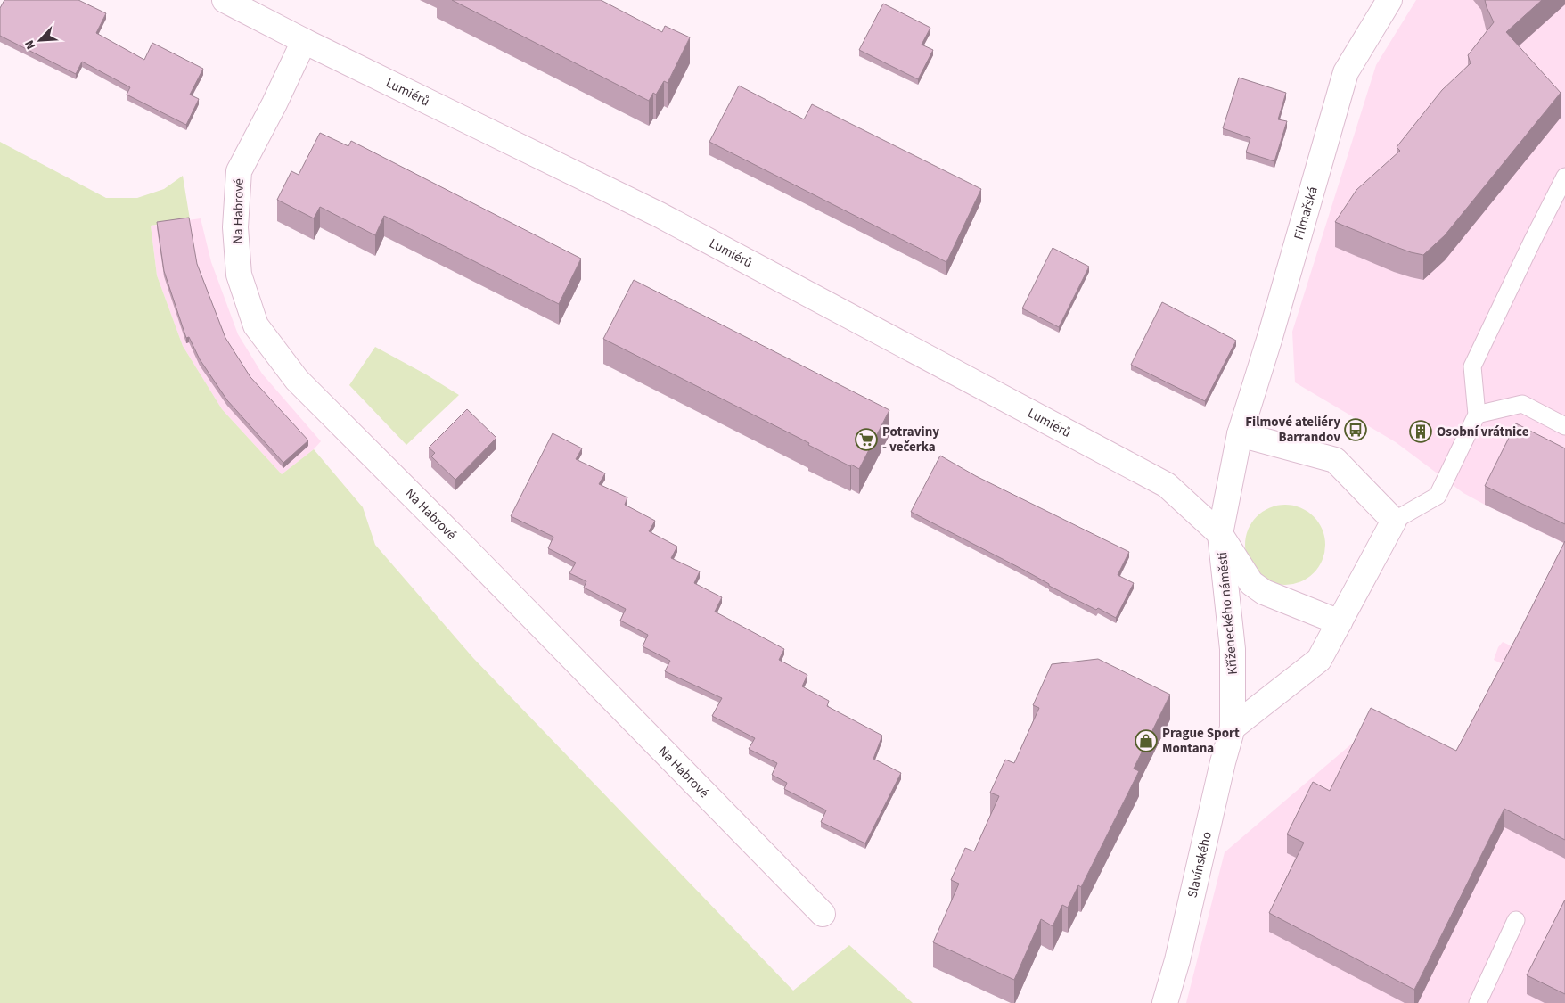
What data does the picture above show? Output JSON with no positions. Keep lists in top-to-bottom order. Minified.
{"streets":{"street":["Lumiérů","Na Habrové","Filmařská","Kříženeckého náměstí","Slavínského"]},"crossings":[["Lumiérů","Na Habrové"],["Lumiérů","Kříženeckého náměstí"],["Filmařská","Kříženeckého náměstí"],["Kříženeckého náměstí","Slavínského"]],"places":{"bus stop":["Filmové ateliéry Barrandov"],"building":["Osobní vrátnice"],"supermarket":["Potraviny - večerka"],"shop":["Prague Sport Montana"]},"north":"bottom left"}
